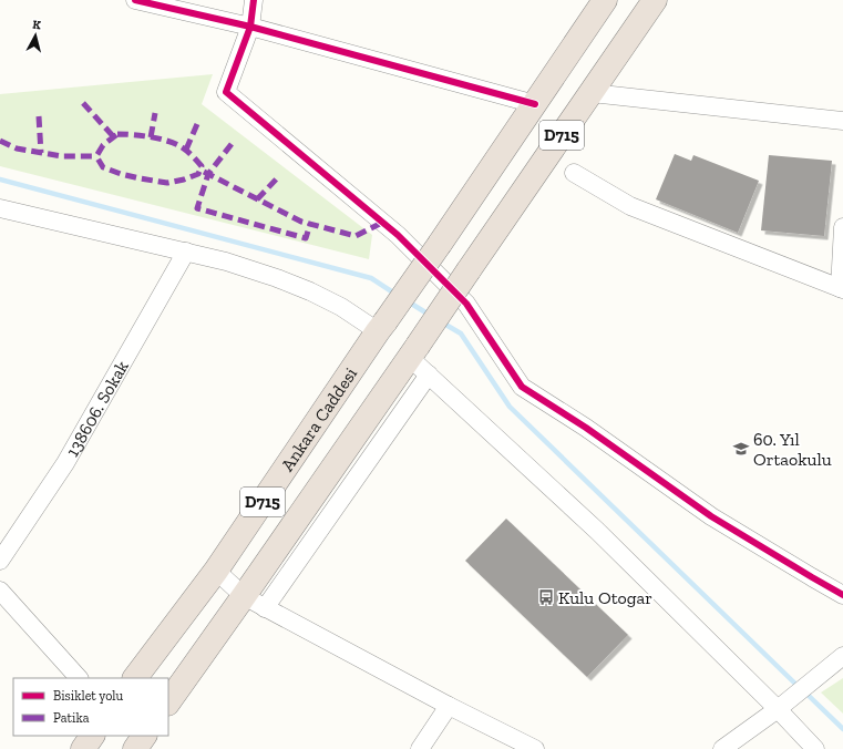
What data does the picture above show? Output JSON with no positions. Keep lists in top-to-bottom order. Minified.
{"streets":{"highway":["D715","Ankara Caddesi"],"street":["138606. Sokak"]},"crossings":[["D715","Ankara Caddesi"]],"places":{"school or university":["60. Yıl Ortaokulu"],"bus stop":["Kulu Otogar"]},"legend":["Bisiklet yolu","Patika"],"north":"top"}
